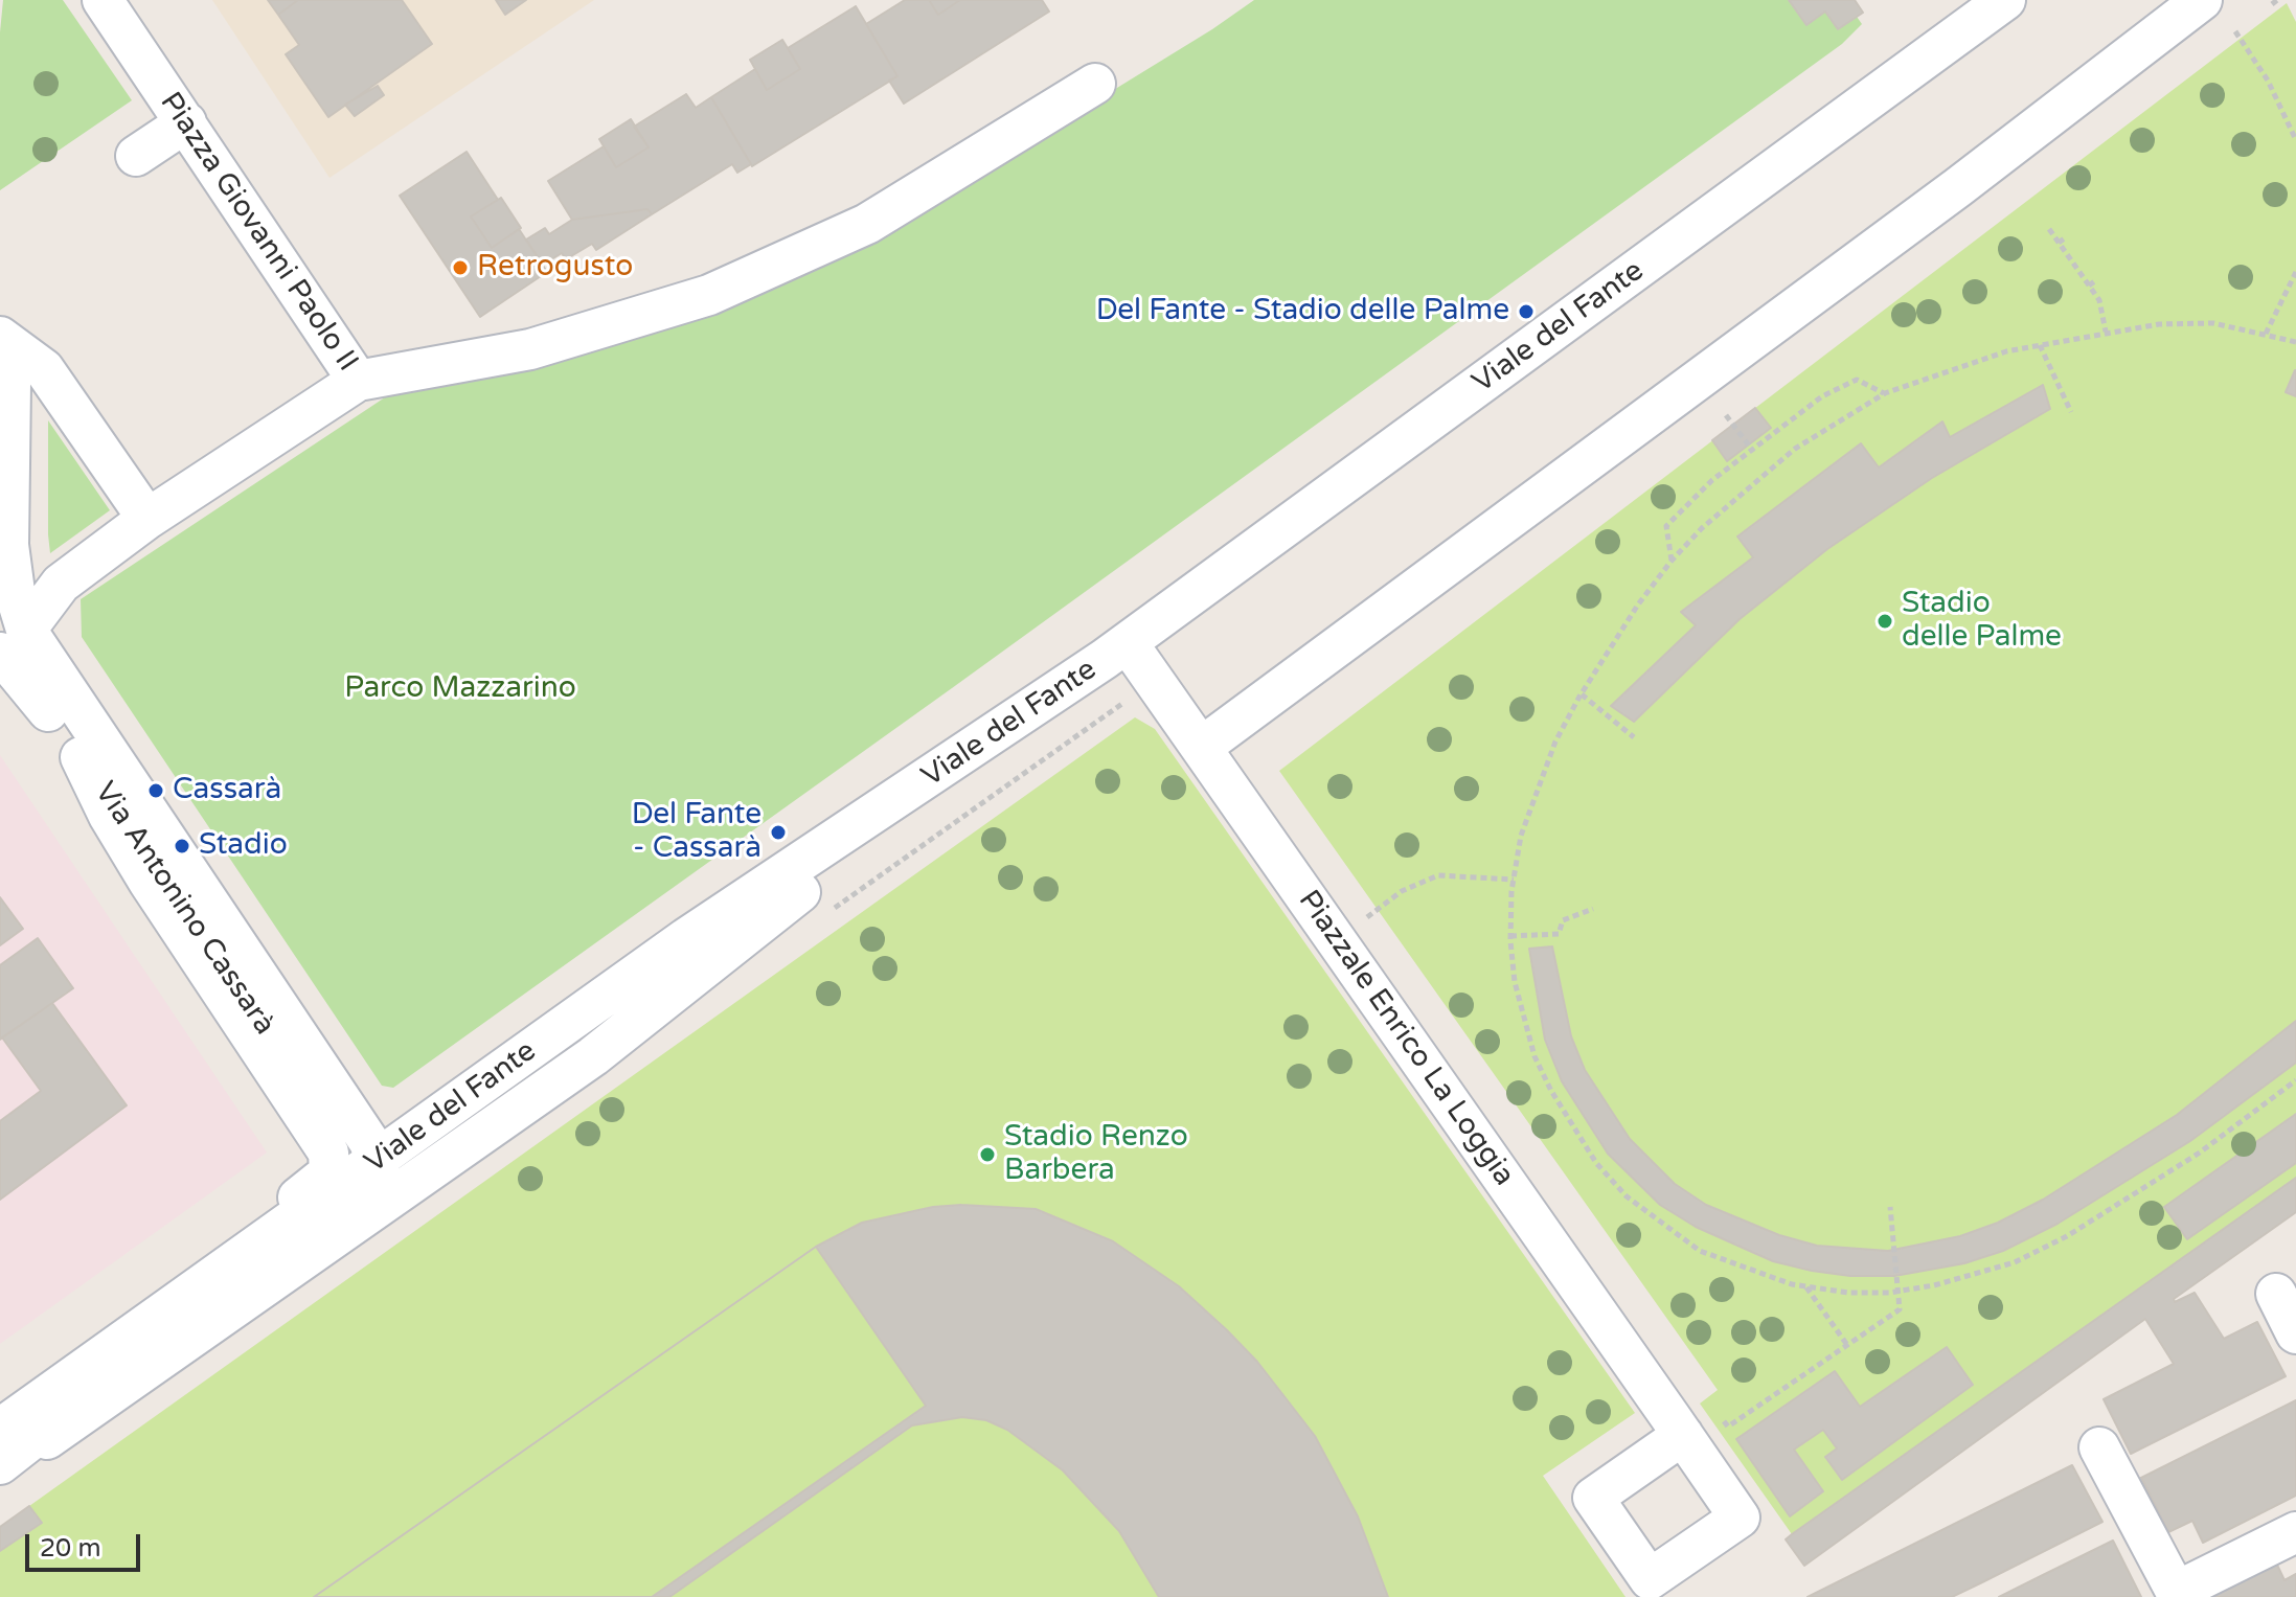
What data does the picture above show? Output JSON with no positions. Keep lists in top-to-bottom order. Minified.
{"streets":{"street":["Piazza Giovanni Paolo II","Viale del Fante","Via Antonino Cassarà","Piazzale Enrico La Loggia"]},"crossings":[["Piazza Giovanni Paolo II","Via Antonino Cassarà"],["Viale del Fante","Via Antonino Cassarà"],["Viale del Fante","Piazzale Enrico La Loggia"]],"parks":["Parco Mazzarino"],"places":["Retrogusto","Del Fante - Stadio delle Palme","Stadio delle Palme","Cassarà","Del Fante - Cassarà","Stadio","Stadio Renzo Barbera"],"scale_bar":"20 m"}
